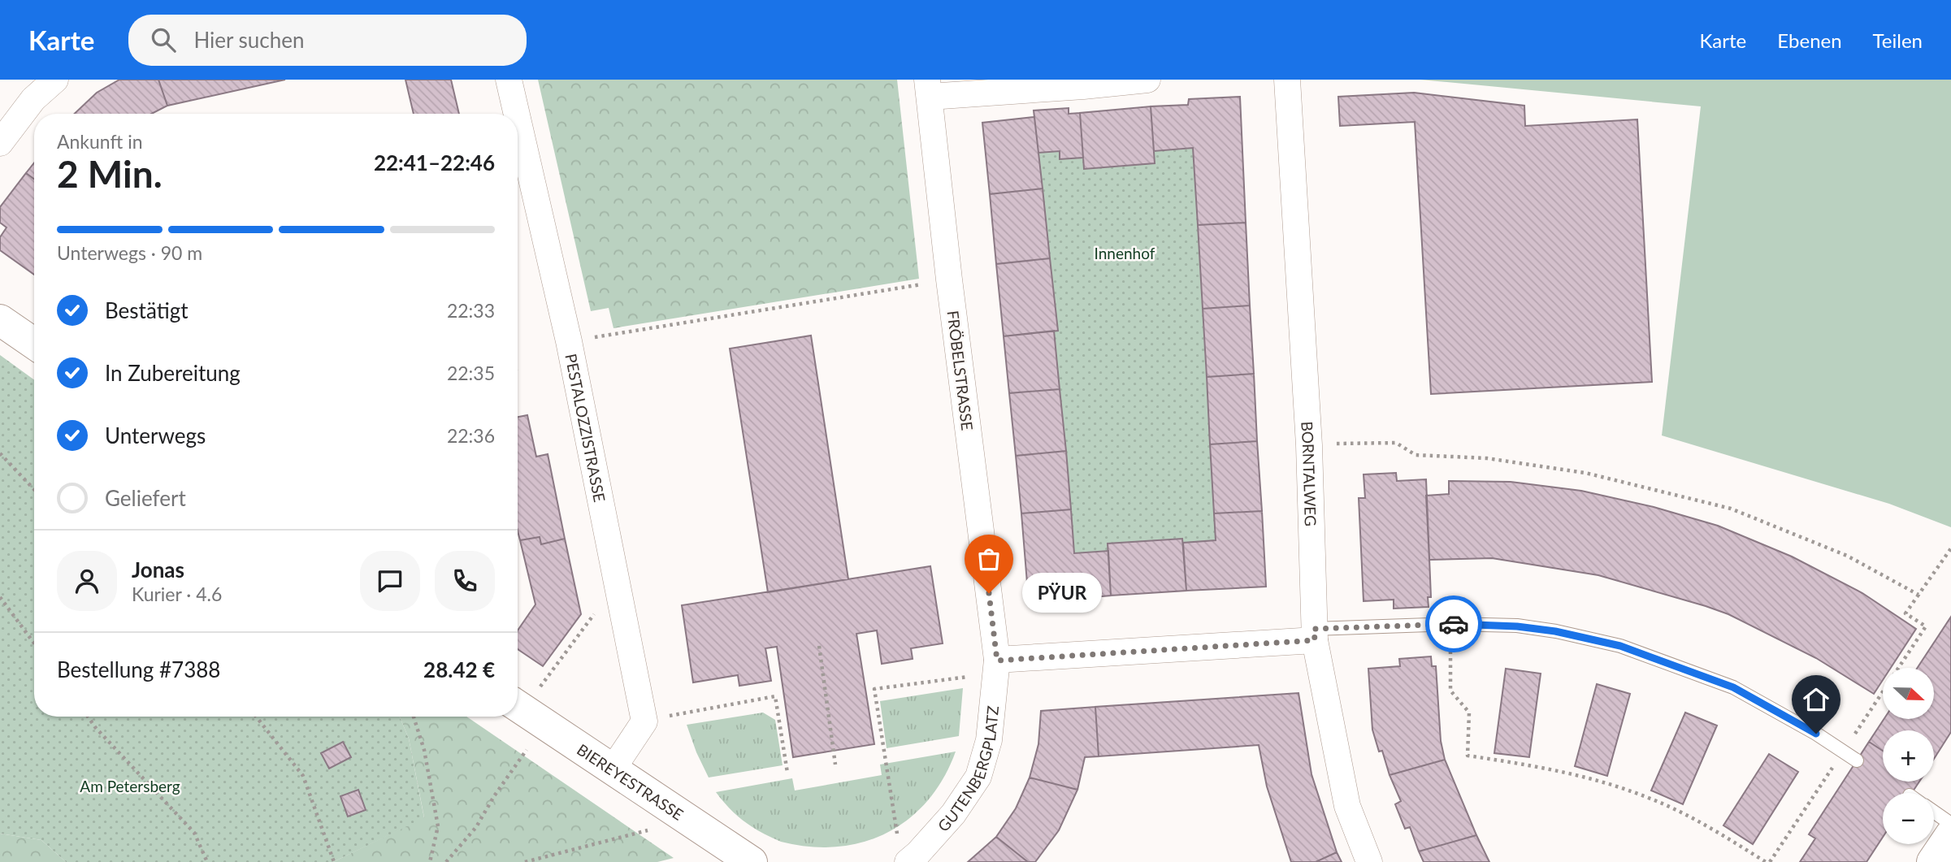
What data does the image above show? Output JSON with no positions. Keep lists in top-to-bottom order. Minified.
{"streets":{"main road":["BIEREYESTRASSE"],"street":["FRÖBELSTRASSE","PESTALOZZISTRASSE","BORNTALWEG","GUTENBERGPLATZ"]},"crossings":[["FRÖBELSTRASSE","GUTENBERGPLATZ"],["PESTALOZZISTRASSE","BIEREYESTRASSE"]],"parks":["Innenhof","Am Petersberg"],"places":["PŸUR"],"north":"right","page":{"header":"Karte","search":"Hier suchen","nav":["Karte","Ebenen","Teilen"],"heading":["2 Min.","Ankunft in","22:41–22:46"],"panel":["Jonas","Kurier · 4.6","Bestellung #7388","28.42 €"],"bar":"Unterwegs · 90 m","list":[["Bestätigt","22:33"],["In Zubereitung","22:35"],["Unterwegs","22:36"],"Geliefert"],"bubble":"PŸUR","map_buttons":["+","−"]}}
